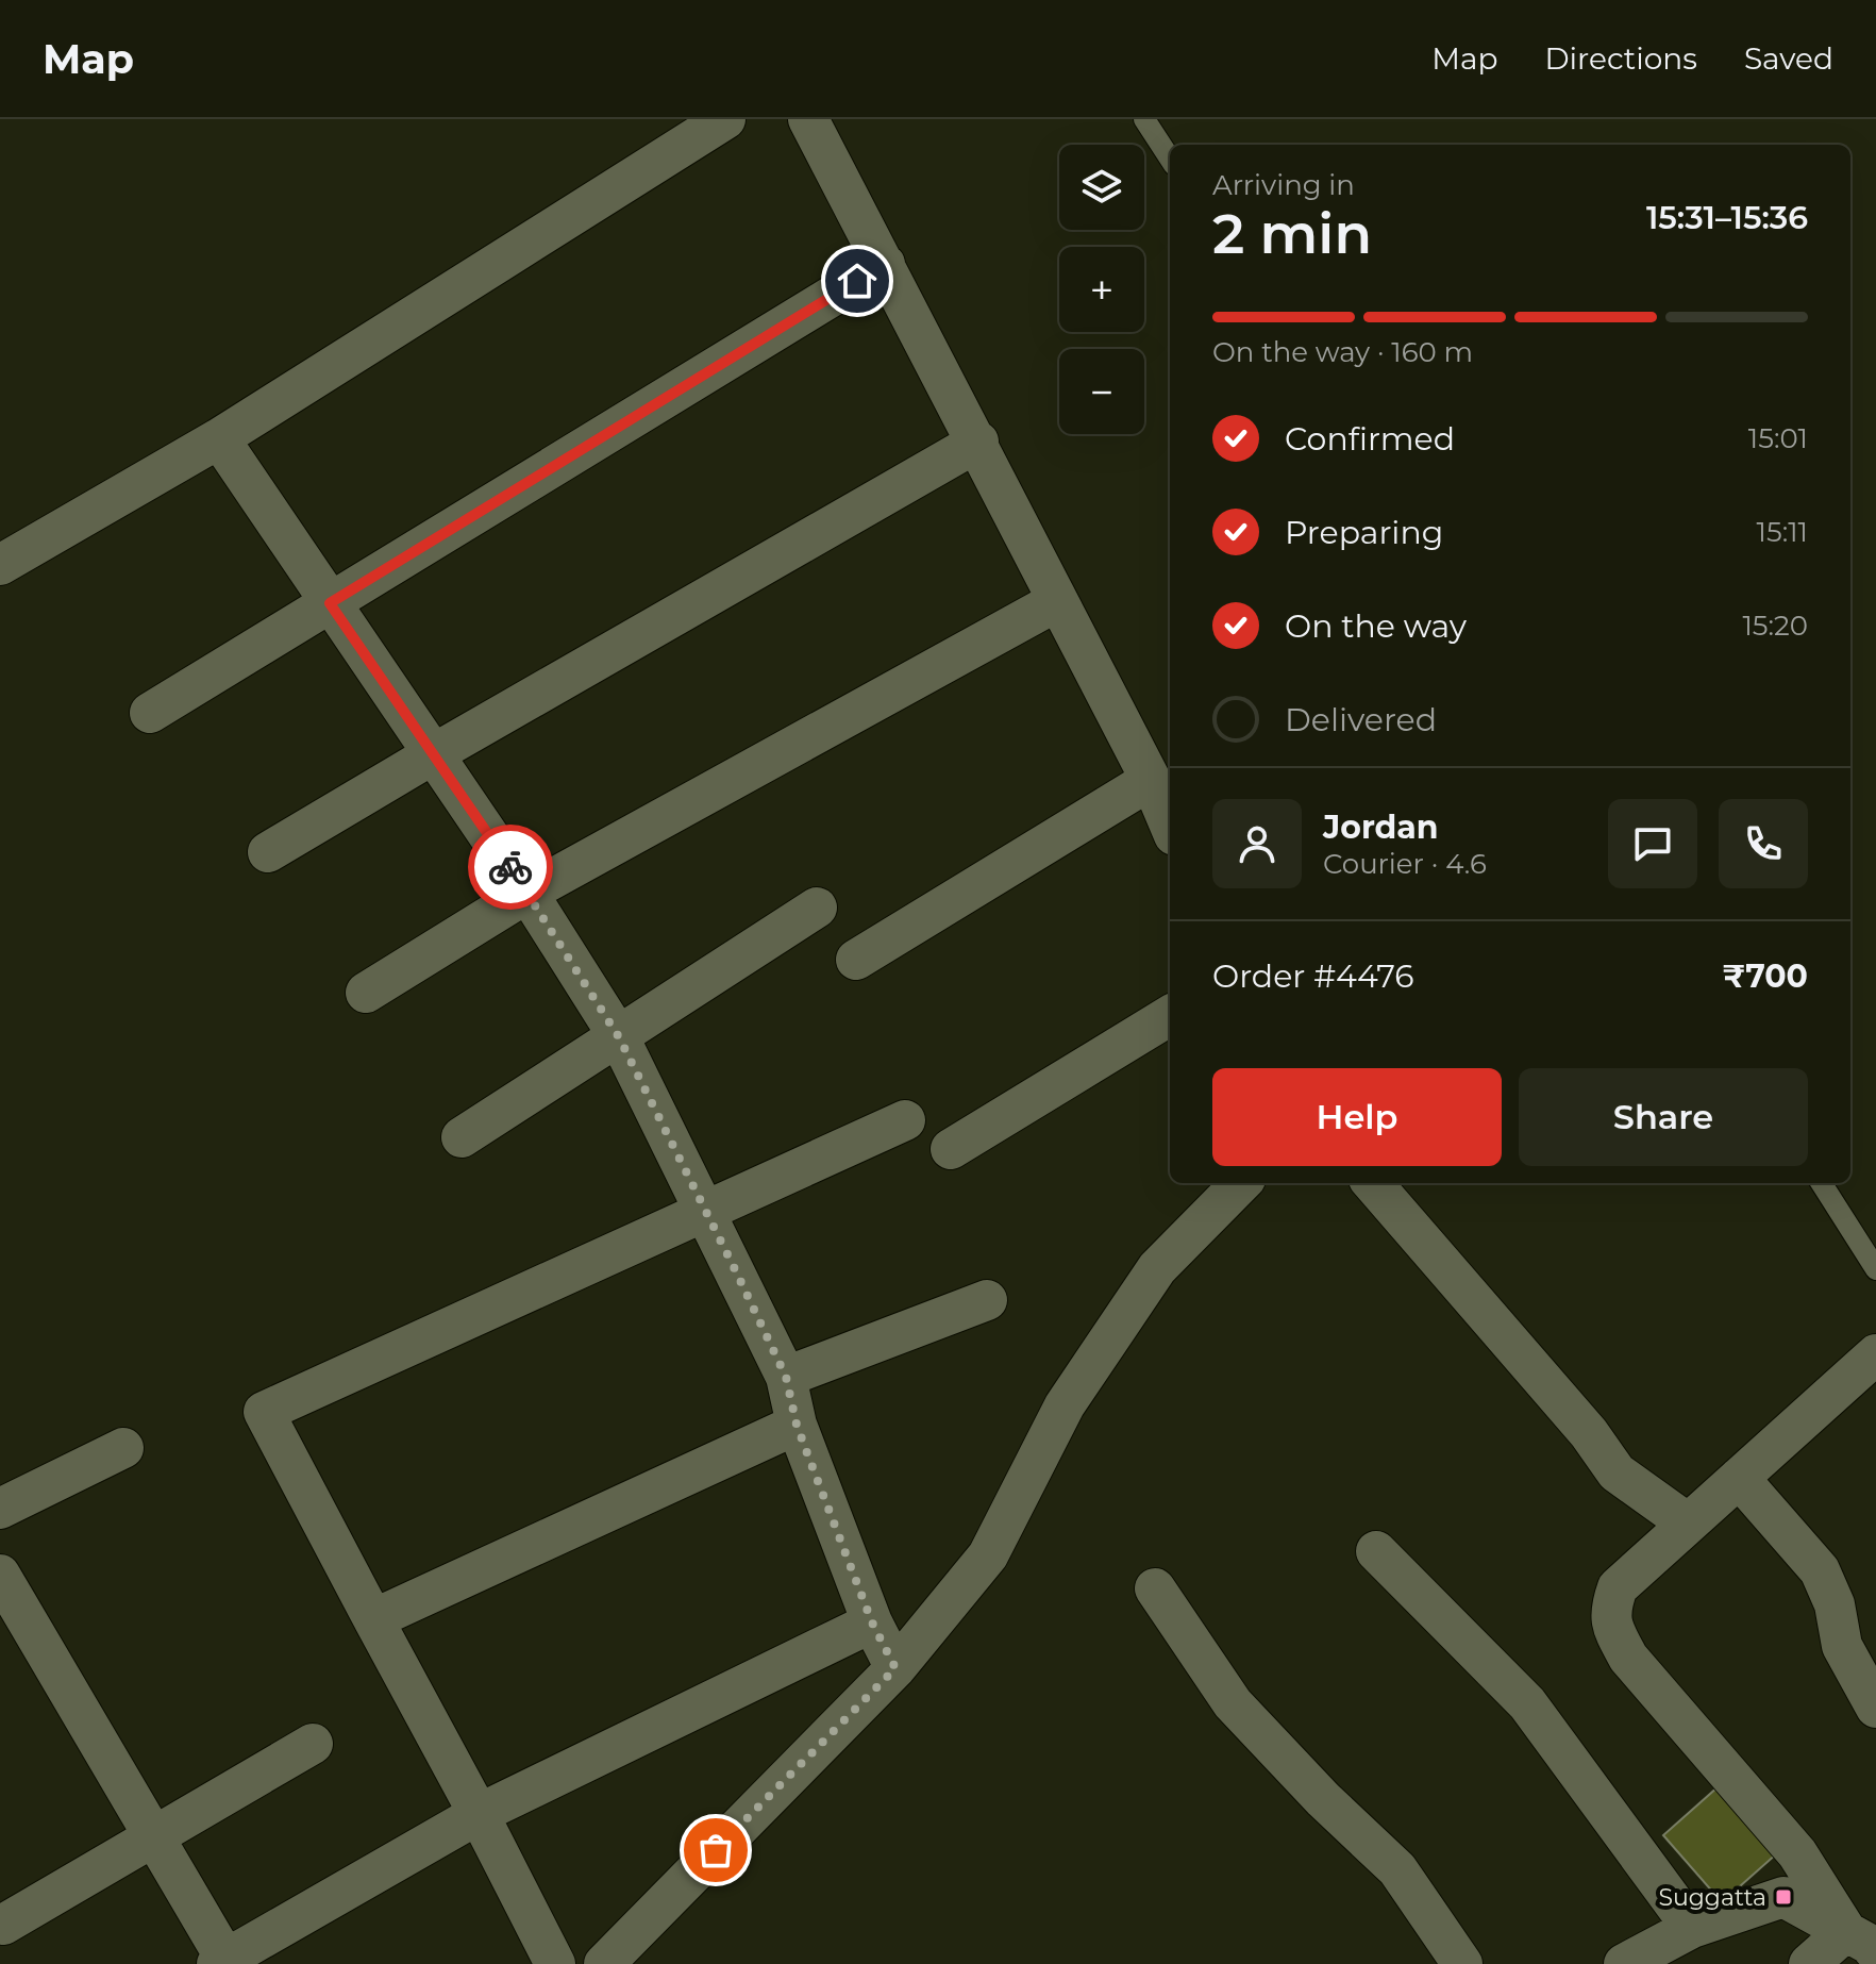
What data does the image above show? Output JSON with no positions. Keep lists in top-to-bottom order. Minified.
{"places":{"transit":["Suggatta"]},"page":{"header":"Map","nav":["Map","Directions","Saved"],"map_buttons":["+","−"],"heading":["2 min","Arriving in","15:31–15:36"],"panel":["Jordan","Courier · 4.6","Order #4476","₹700"],"bar":"On the way · 160 m","list":[["Confirmed","15:01"],["Preparing","15:11"],["On the way","15:20"],"Delivered"],"buttons":["Help","Share"]}}
